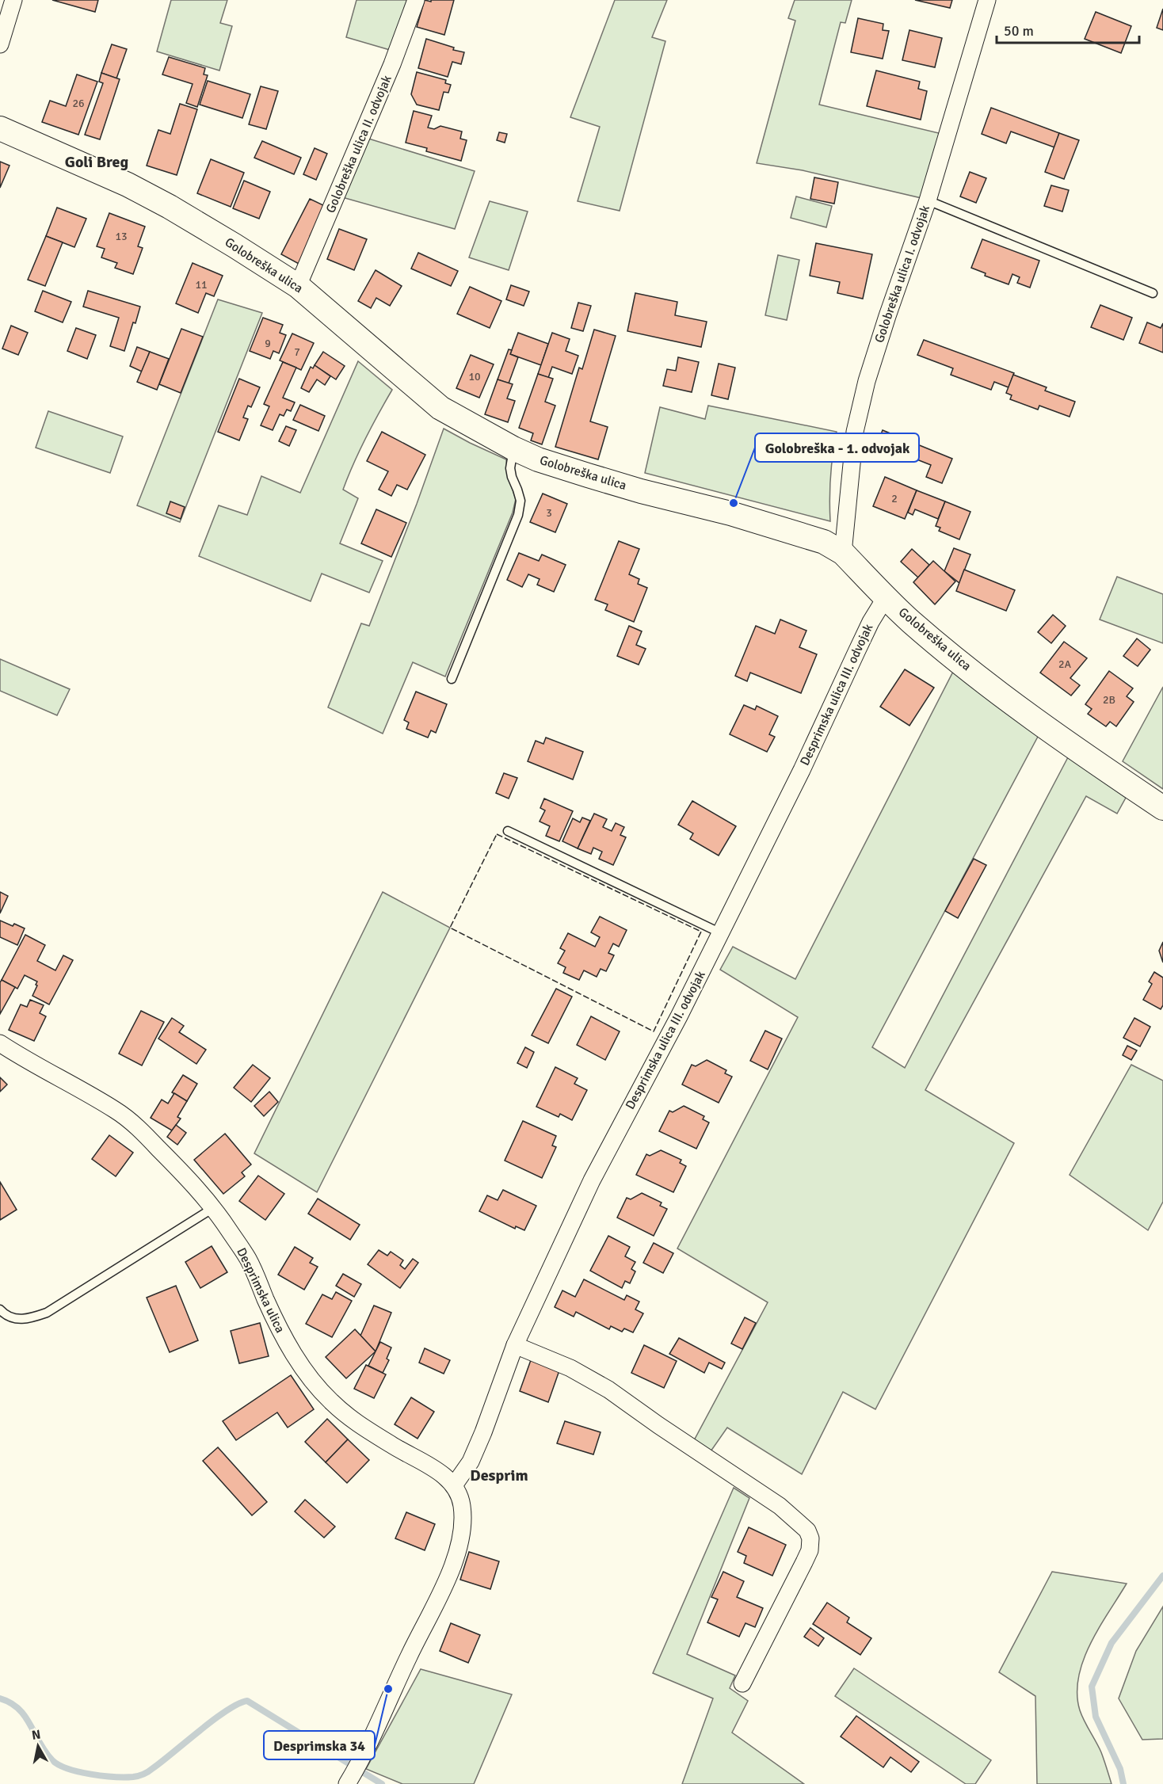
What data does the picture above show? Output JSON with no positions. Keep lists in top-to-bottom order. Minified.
{"streets":{"street":["Golobreška ulica II. odvojak","Golobreška ulica","Golobreška ulica I. odvojak","Desprimska ulica III. odvojak","Desprimska ulica"]},"crossings":[["Golobreška ulica II. odvojak","Golobreška ulica"],["Golobreška ulica","Golobreška ulica I. odvojak"],["Golobreška ulica","Desprimska ulica III. odvojak"],["Desprimska ulica III. odvojak","Desprimska ulica"]],"districts":["Goli Breg","Desprim"],"places":["Golobreška - 1. odvojak","Desprimska 34"],"house_numbers":["26","13","11","9","7","10","2","3","2A","2B"],"scale_bar":"50 m","north":"top"}
